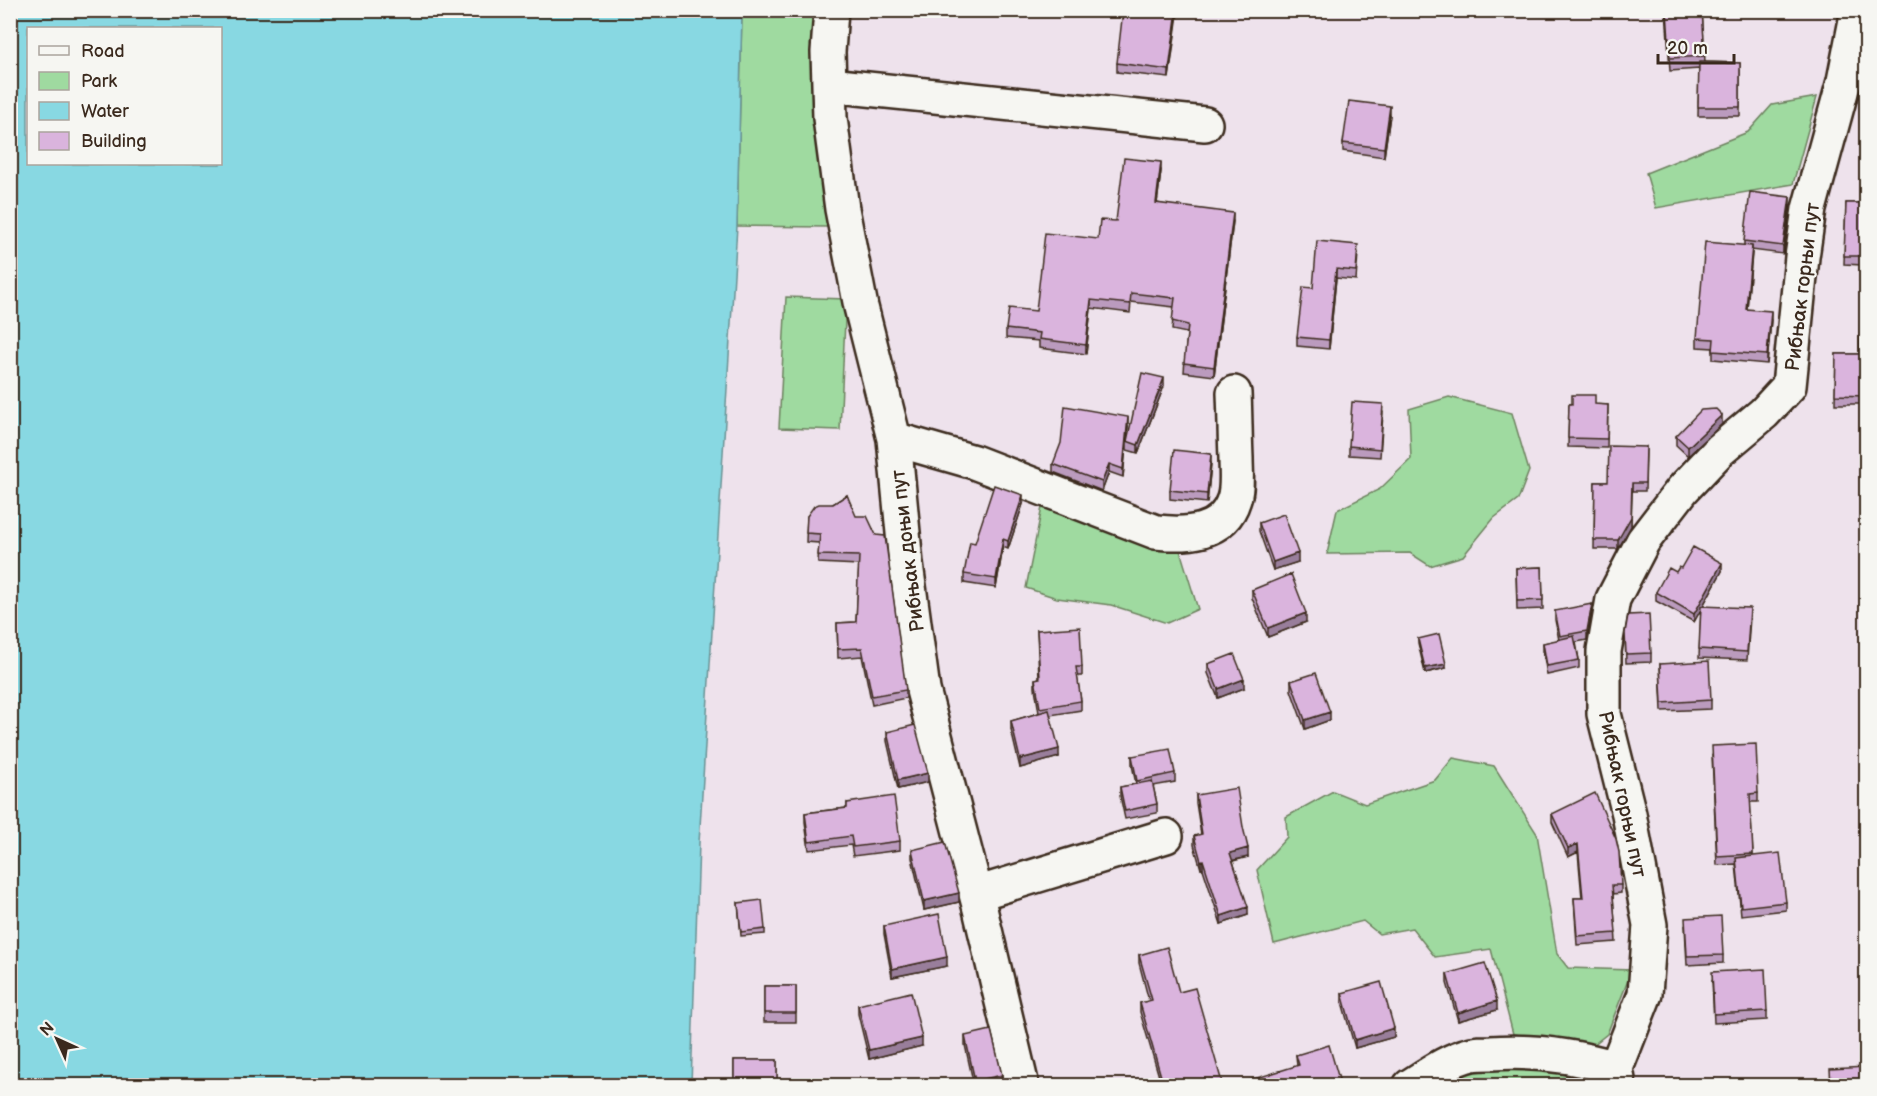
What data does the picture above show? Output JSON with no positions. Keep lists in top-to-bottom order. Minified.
{"streets":{"street":["Рибњак горњи пут","Рибњак доњи пут"]},"legend":["Road","Park","Water","Building"],"scale_bar":"20 m","north":"top left"}
